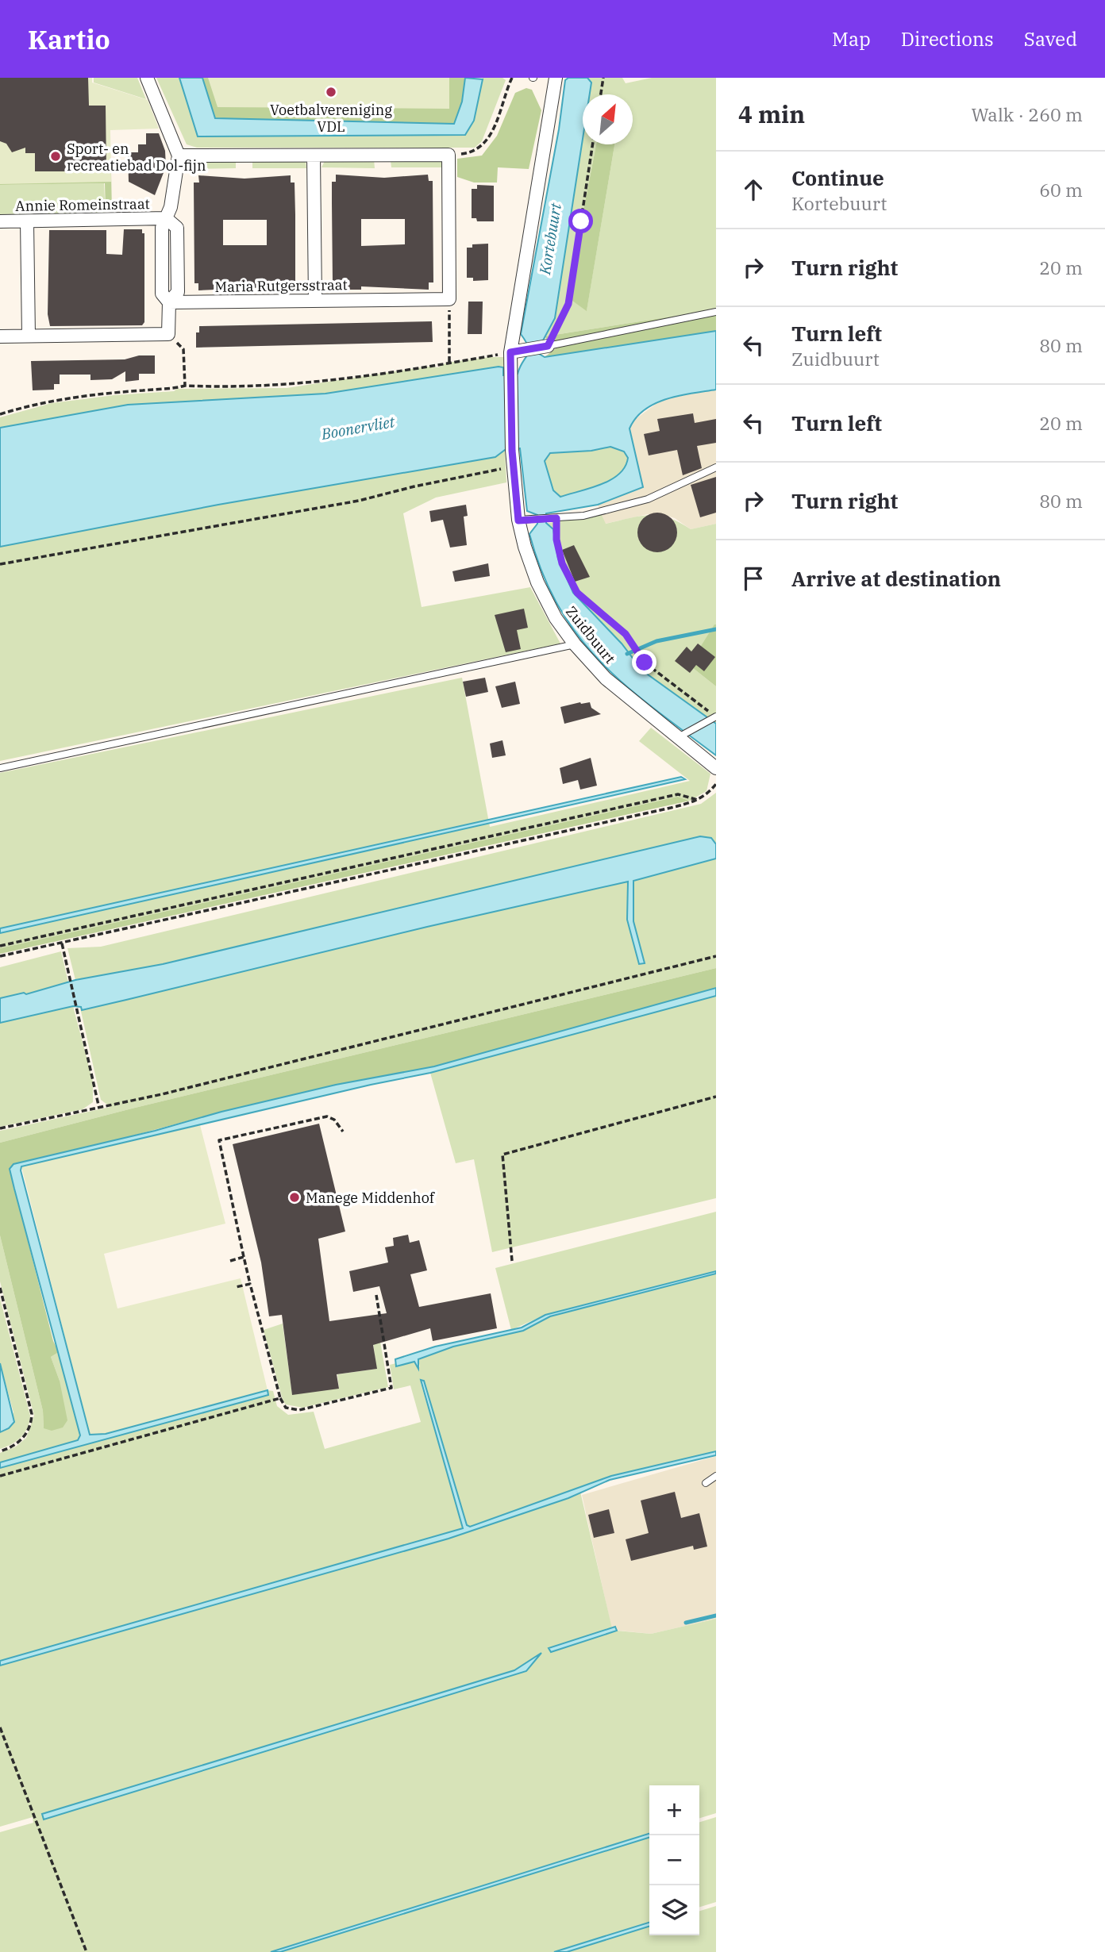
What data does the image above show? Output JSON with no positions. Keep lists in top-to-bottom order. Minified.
{"streets":{"street":["Annie Romeinstraat","Maria Rutgersstraat","Zuidbuurt"]},"water":["Kortebuurt","Boonervliet"],"places":["Voetbalvereniging VDL","Sport- en recreatiebad Dol-fijn","Manege Middenhof"],"north":"top right","page":{"header":"Kartio","nav":["Map","Directions","Saved"],"heading":["4 min","Walk · 260 m"],"list":[["Continue","Kortebuurt","60 m"],["Turn right","20 m"],["Turn left","Zuidbuurt","80 m"],["Turn left","20 m"],["Turn right","80 m"],"Arrive at destination"],"map_buttons":["+","−"]}}
